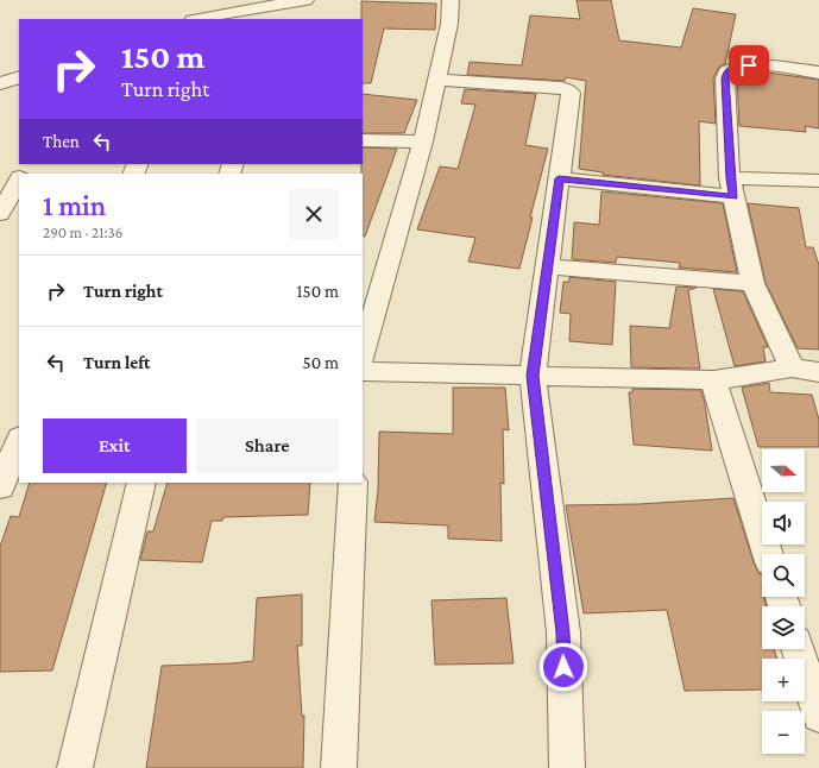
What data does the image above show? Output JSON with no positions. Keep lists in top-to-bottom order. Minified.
{"north":"right","page":{"turn":["150 m","Turn right"],"then":"Then","heading":["1 min","290 m · 21:36"],"list":[{"name":"Turn right","value":"150 m"},{"name":"Turn left","value":"50 m"}],"buttons":["Exit","Share"],"map_buttons":["+","−"]}}
